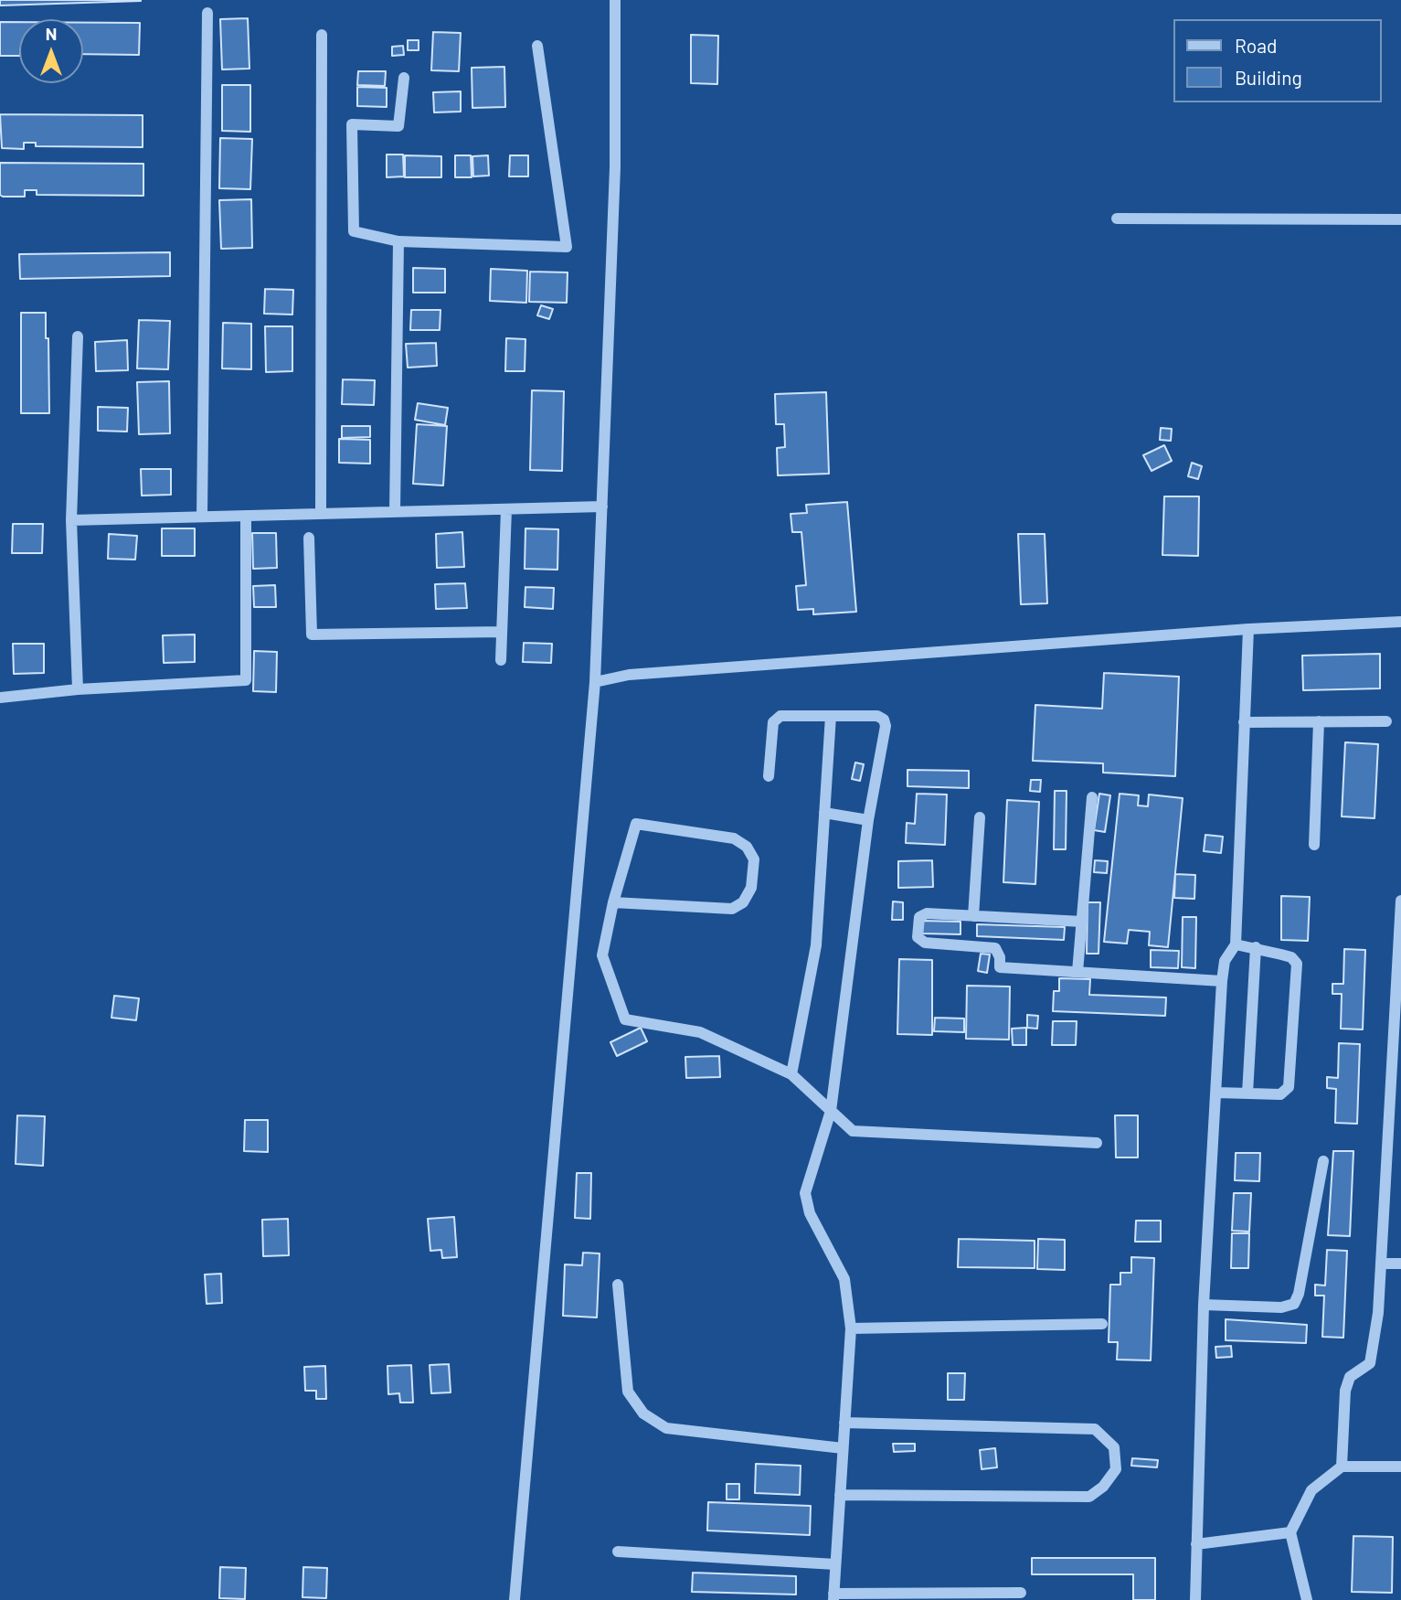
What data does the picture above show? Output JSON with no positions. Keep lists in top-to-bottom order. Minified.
{"legend":["Road","Building"],"north":"top"}
